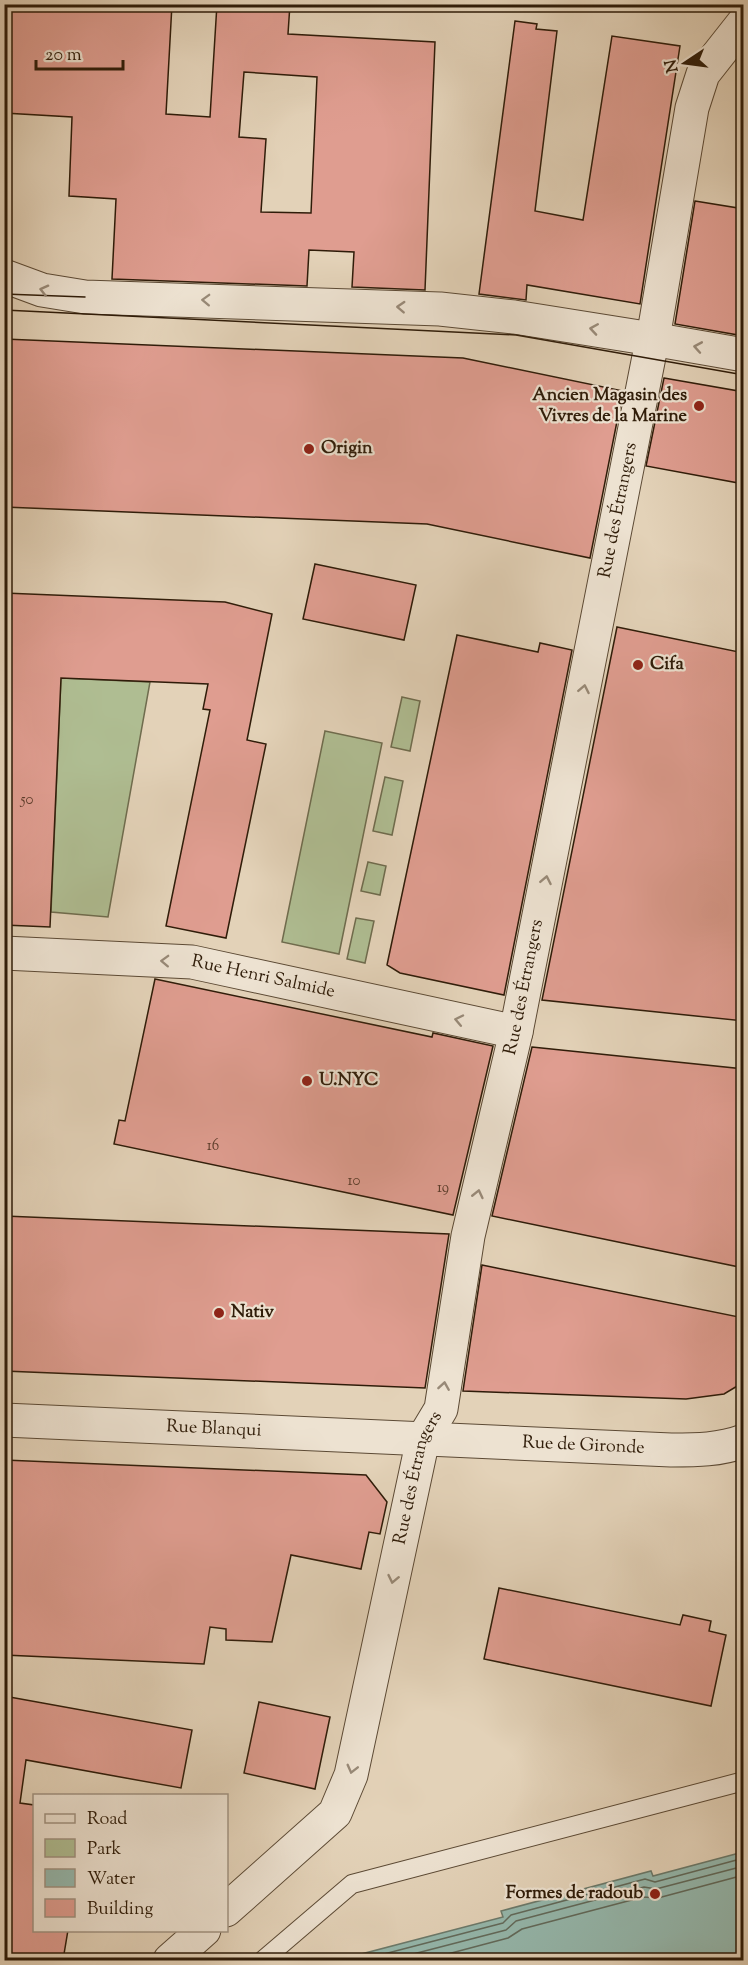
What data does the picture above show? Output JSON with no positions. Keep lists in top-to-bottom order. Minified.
{"streets":{"street":["Rue des Étrangers","Rue Henri Salmide","Rue Blanqui","Rue de Gironde"]},"crossings":[["Rue des Étrangers","Rue Henri Salmide"],["Rue des Étrangers","Rue Blanqui"],["Rue des Étrangers","Rue de Gironde"],["Rue Blanqui","Rue de Gironde"]],"one_way":["Rue Henri Salmide"],"places":["Ancien Magasin des Vivres de la Marine","Origin","Cifa","U.NYC","Nativ","Formes de radoub"],"house_numbers":["50","16","10","19"],"legend":["Road","Park","Water","Building"],"scale_bar":"20 m","north":"left"}
